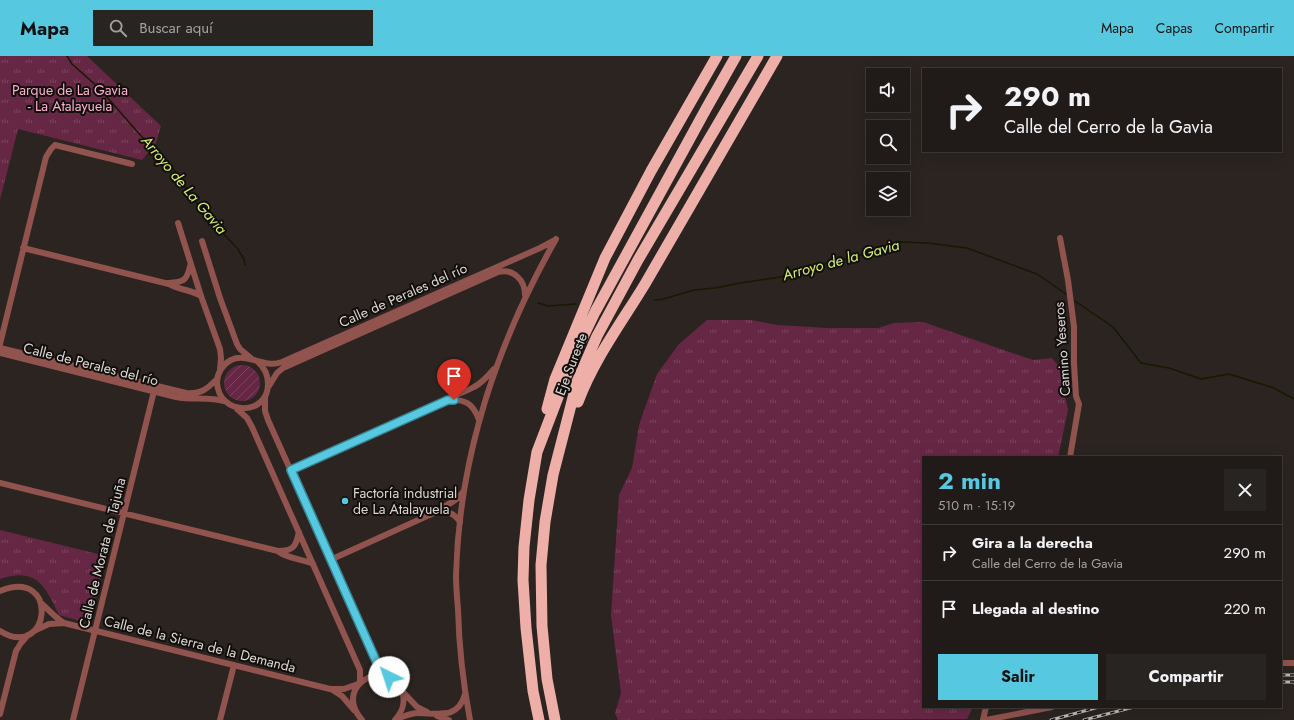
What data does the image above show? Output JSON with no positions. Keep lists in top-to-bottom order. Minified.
{"streets":{"highway":["Eje Sureste"],"street":["Calle de Perales del río","Camino Yeseros","Calle de Morata de Tajuña","Calle de la Sierra de la Demanda"]},"crossings":[["Calle de Perales del río","Calle de Morata de Tajuña"],["Calle de Morata de Tajuña","Calle de la Sierra de la Demanda"]],"water":["Arroyo de La Gavia","Arroyo de la Gavia"],"parks":["Parque de La Gavia - La Atalayuela"],"places":["Factoría industrial de La Atalayuela"],"page":{"header":"Mapa","search":"Buscar aquí","nav":["Mapa","Capas","Compartir"],"turn":["290 m","Calle del Cerro de la Gavia"],"heading":["2 min","510 m · 15:19"],"list":[{"name":"Gira a la derecha","note":"Calle del Cerro de la Gavia","value":"290 m"},{"name":"Llegada al destino","value":"220 m"}],"buttons":["Salir","Compartir"]}}
